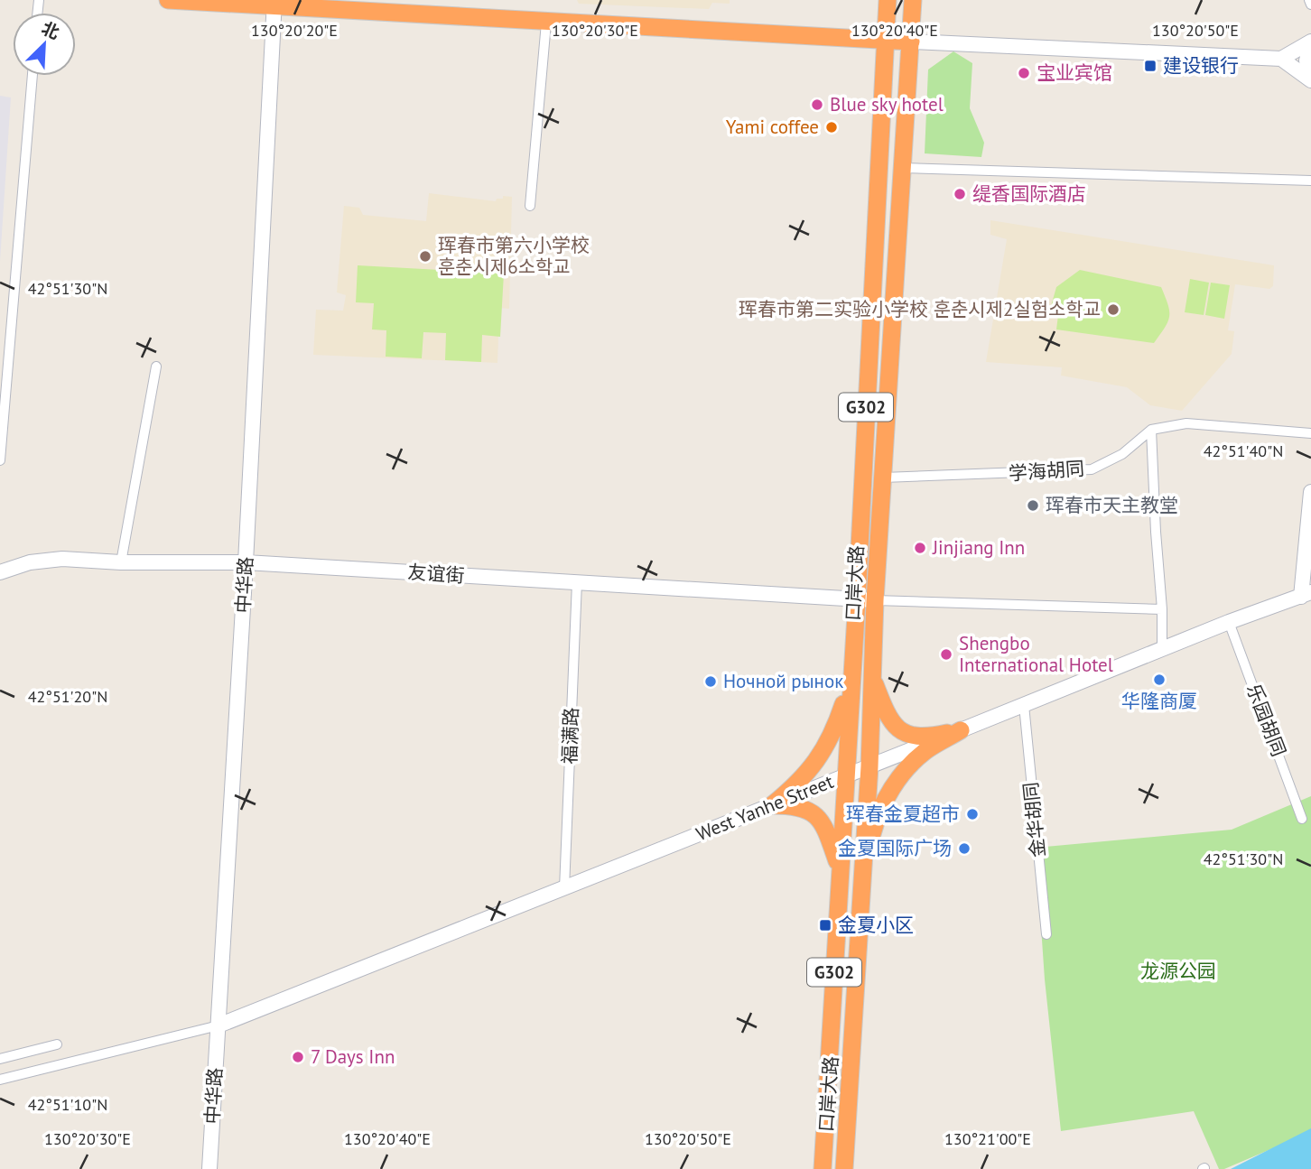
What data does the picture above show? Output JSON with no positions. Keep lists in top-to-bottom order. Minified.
{"streets":{"highway":["G302","口岸大路"],"street":["学海胡同","友谊街","中华路","乐园胡同","福满路","West Yanhe Street","金华胡同"]},"crossings":[["学海胡同","口岸大路"],["友谊街","口岸大路"],["友谊街","中华路"],["友谊街","福满路"],["口岸大路","West Yanhe Street"],["中华路","West Yanhe Street"],["乐园胡同","West Yanhe Street"],["福满路","West Yanhe Street"],["West Yanhe Street","金华胡同"]],"parks":["龙源公园"],"places":{"transit":["建设银行","金夏小区"],"other":["宝业宾馆","Blue sky hotel","Yami coffee","缇香国际酒店","珲春市第六小学校 훈춘시제6소학교","珲春市第二实验小学校 훈춘시제2실험소학교","珲春市天主教堂","Jinjiang Inn","Shengbo International Hotel","华隆商厦","Ночной рынок","珲春金夏超市","金夏国际广场","7 Days Inn"]},"north":"top right","coordinates":["130°20'20\"E","130°20'30\"E","130°20'40\"E","130°20'50\"E","42°51'30\"N","42°51'40\"N","42°51'20\"N","42°51'10\"N","130°21'00\"E"]}
